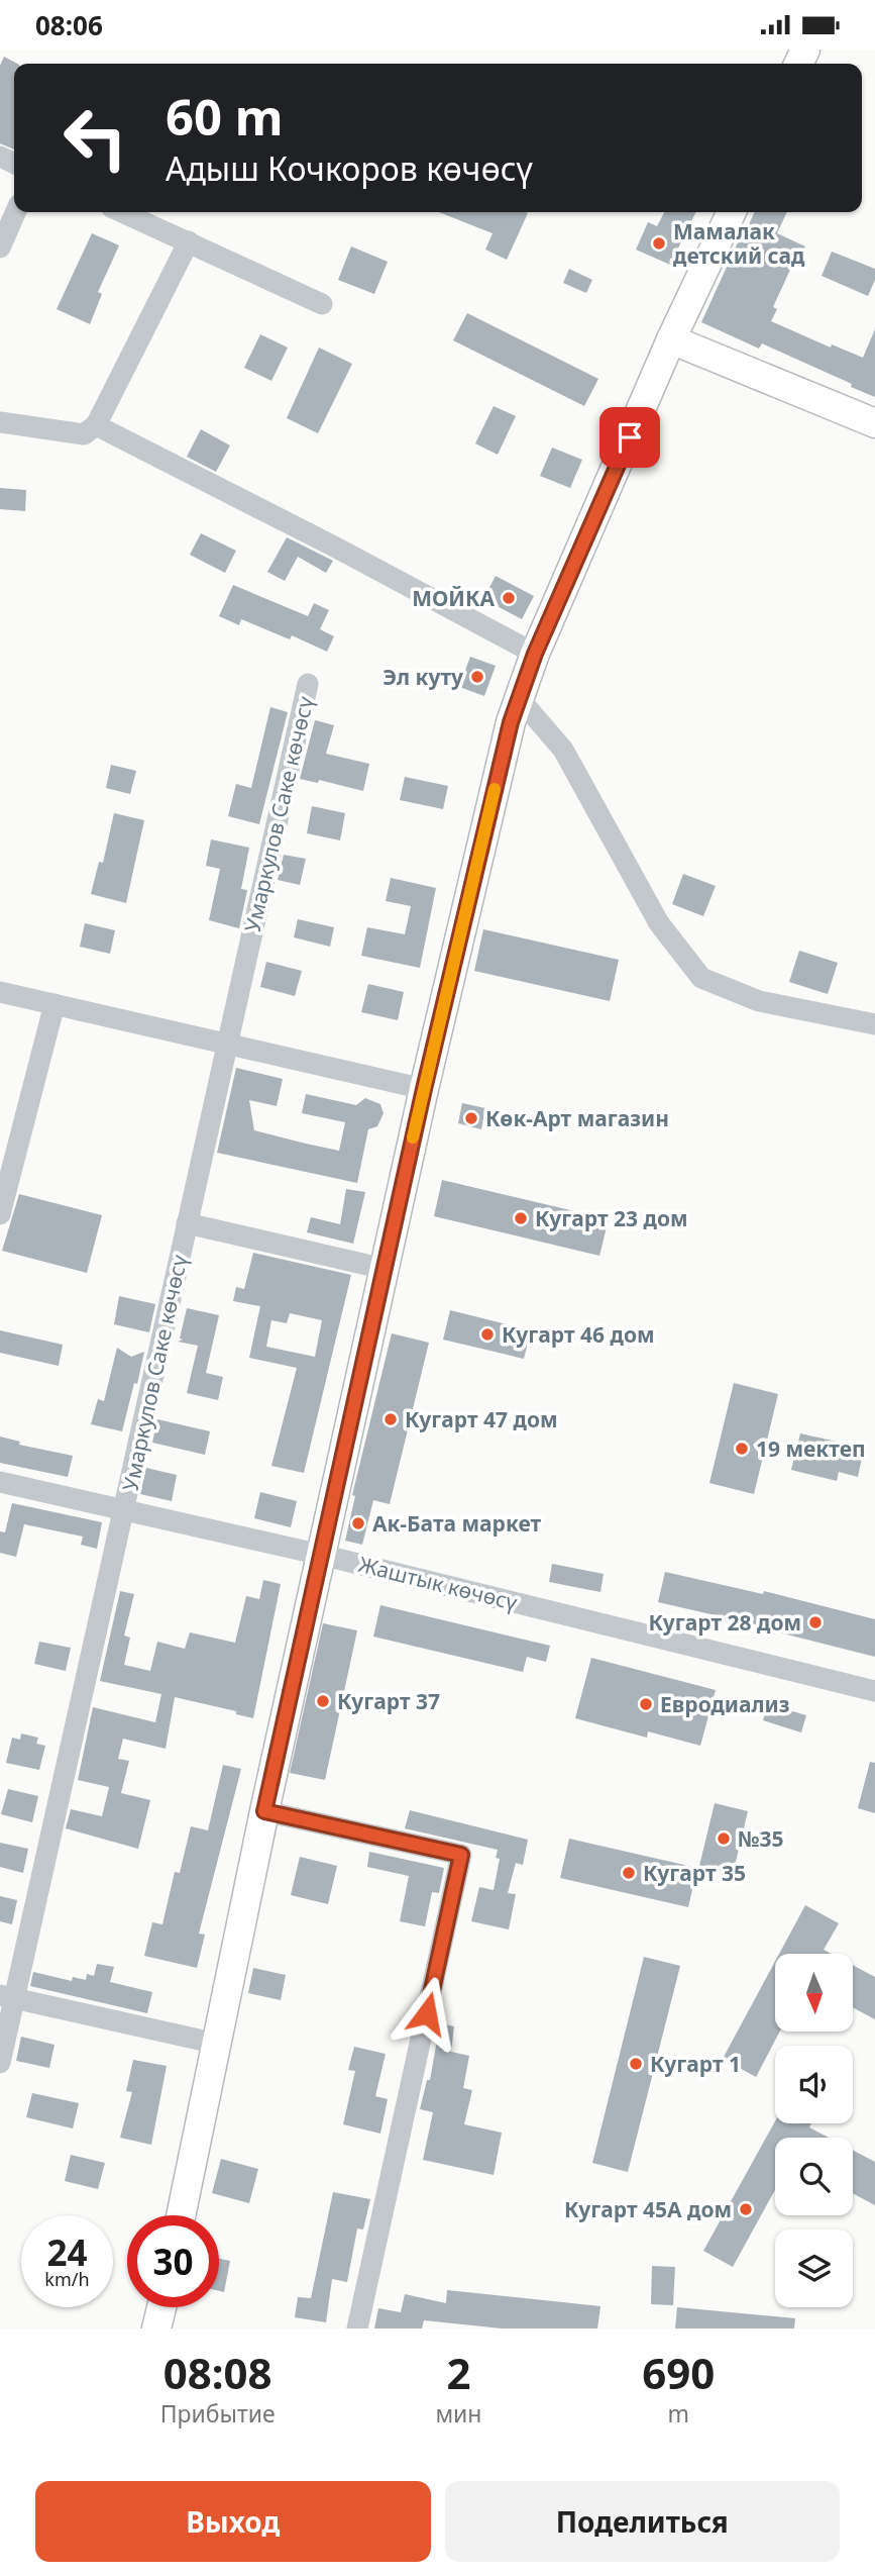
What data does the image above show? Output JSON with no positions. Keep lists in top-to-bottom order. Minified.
{"streets":{"street":["Умаркулов Саке көчөсү","Жаштык көчөсү"]},"crossings":[["Умаркулов Саке көчөсү","Жаштык көчөсү"]],"places":["Мамалак детский сад","МОЙКА","Эл куту","Көк-Арт магазин","Кугарт 23 дом","Кугарт 46 дом","Кугарт 47 дом","19 мектеп","Ак-Бата маркет","Кугарт 28 дом","Кугарт 37","Евродиализ","№35","Кугарт 35","Кугарт 1","Кугарт 45А дом"],"north":"bottom","page":{"status":"08:06","turn":["60 m","Адыш Кочкоров көчөсү"],"speed":"24 km/h","limit":"30","eta":["08:08","Прибытие","2","мин","690","m"],"buttons":["Выход","Поделиться"]}}
